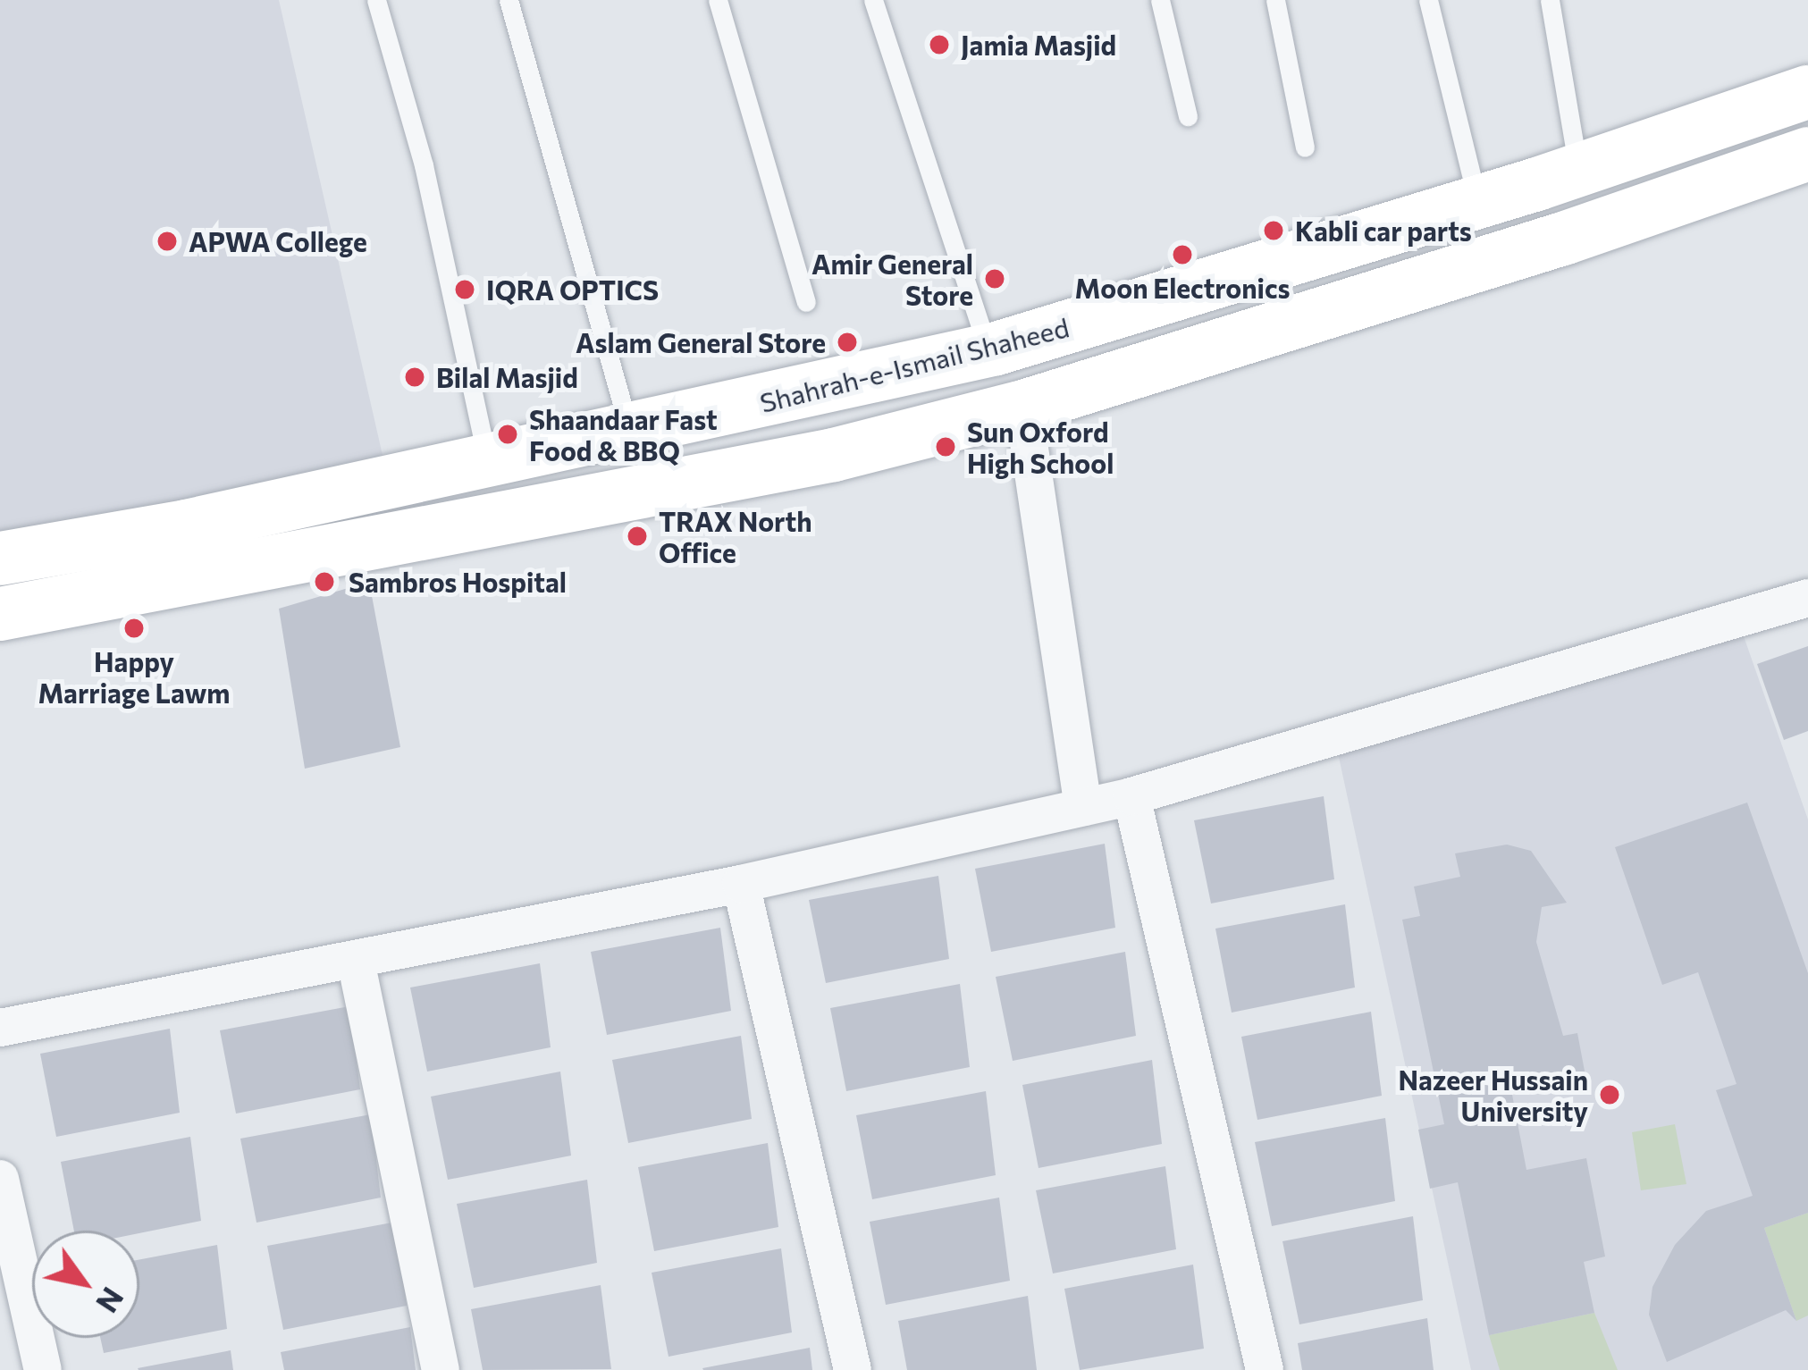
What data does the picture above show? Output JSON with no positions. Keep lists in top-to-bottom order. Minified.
{"streets":{"main road":["Shahrah-e-Ismail Shaheed"]},"places":["Jamia Masjid","Kabli car parts","APWA College","Moon Electronics","Amir General Store","IQRA OPTICS","Aslam General Store","Bilal Masjid","Shaandaar Fast Food & BBQ","Sun Oxford High School","TRAX North Office","Sambros Hospital","Happy Marriage Lawm","Nazeer Hussain University"],"north":"bottom right"}
